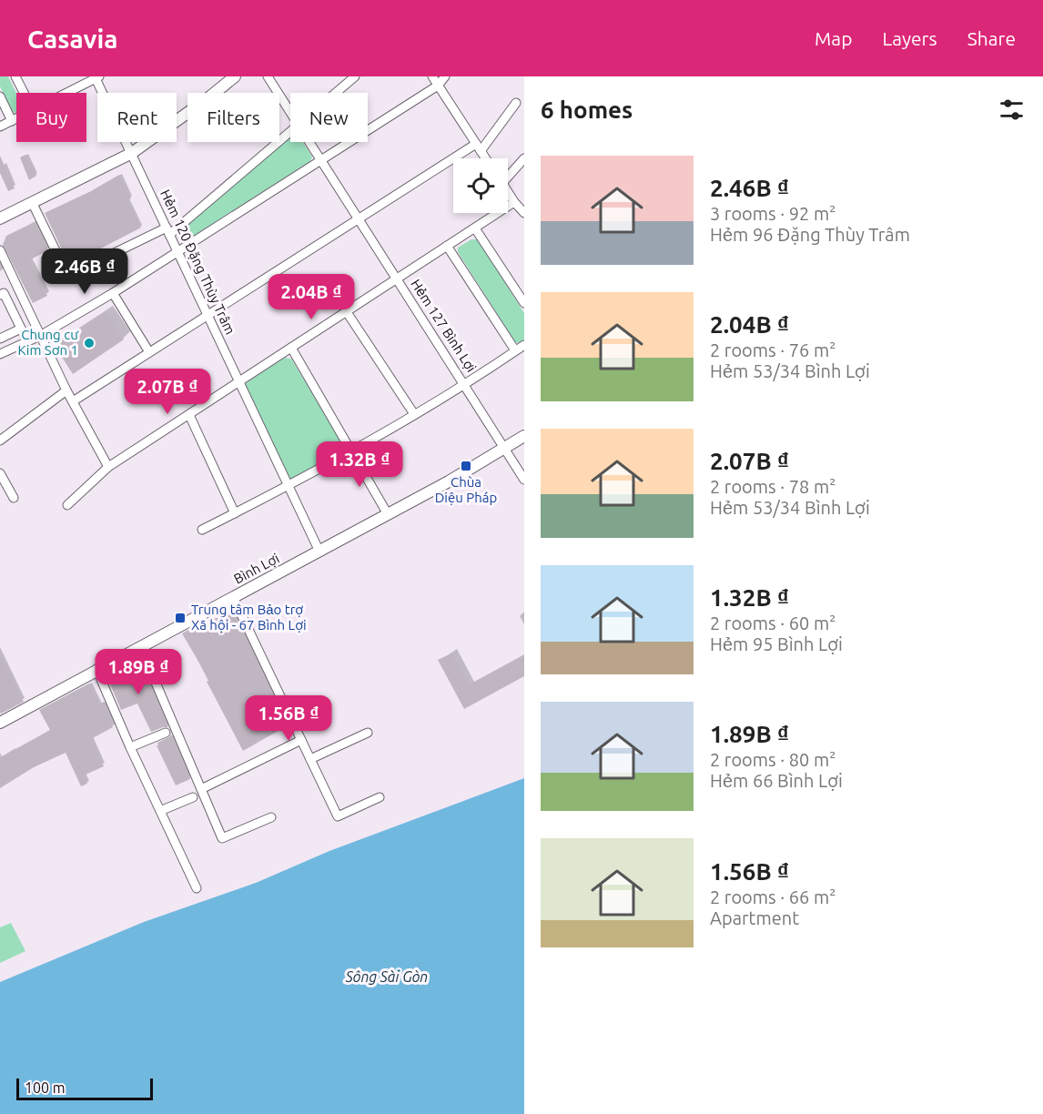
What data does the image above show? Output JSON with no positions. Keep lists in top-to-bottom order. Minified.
{"streets":{"street":["Hẻm 120 Đặng Thùy Trâm","Hẻm 127 Bình Lợi","Bình Lợi"]},"crossings":[["Hẻm 120 Đặng Thùy Trâm","Bình Lợi"],["Hẻm 127 Bình Lợi","Bình Lợi"]],"water":["Sông Sài Gòn"],"places":{"other":["Chung cư Kim Sơn 1"],"transit":["Chùa Diệu Pháp","Trung tâm Bảo trợ Xã hội - 67 Bình Lợi"]},"scale_bar":"100 m","page":{"header":"Casavia","nav":["Map","Layers","Share"],"heading":"6 homes","chip":["Buy","Rent","Filters","New"],"list":[{"name":"2.46B ₫","note":"3 rooms · 92 m² · Hẻm 96 Đặng Thùy Trâm"},{"name":"2.04B ₫","note":"2 rooms · 76 m² · Hẻm 53/34 Bình Lợi"},{"name":"2.07B ₫","note":"2 rooms · 78 m² · Hẻm 53/34 Bình Lợi"},{"name":"1.32B ₫","note":"2 rooms · 60 m² · Hẻm 95 Bình Lợi"},{"name":"1.89B ₫","note":"2 rooms · 80 m² · Hẻm 66 Bình Lợi"},{"name":"1.56B ₫","note":"2 rooms · 66 m² · Apartment"}],"price":["2.46B ₫","2.04B ₫","2.07B ₫","1.32B ₫","1.89B ₫","1.56B ₫"],"scale":"100 m"}}
